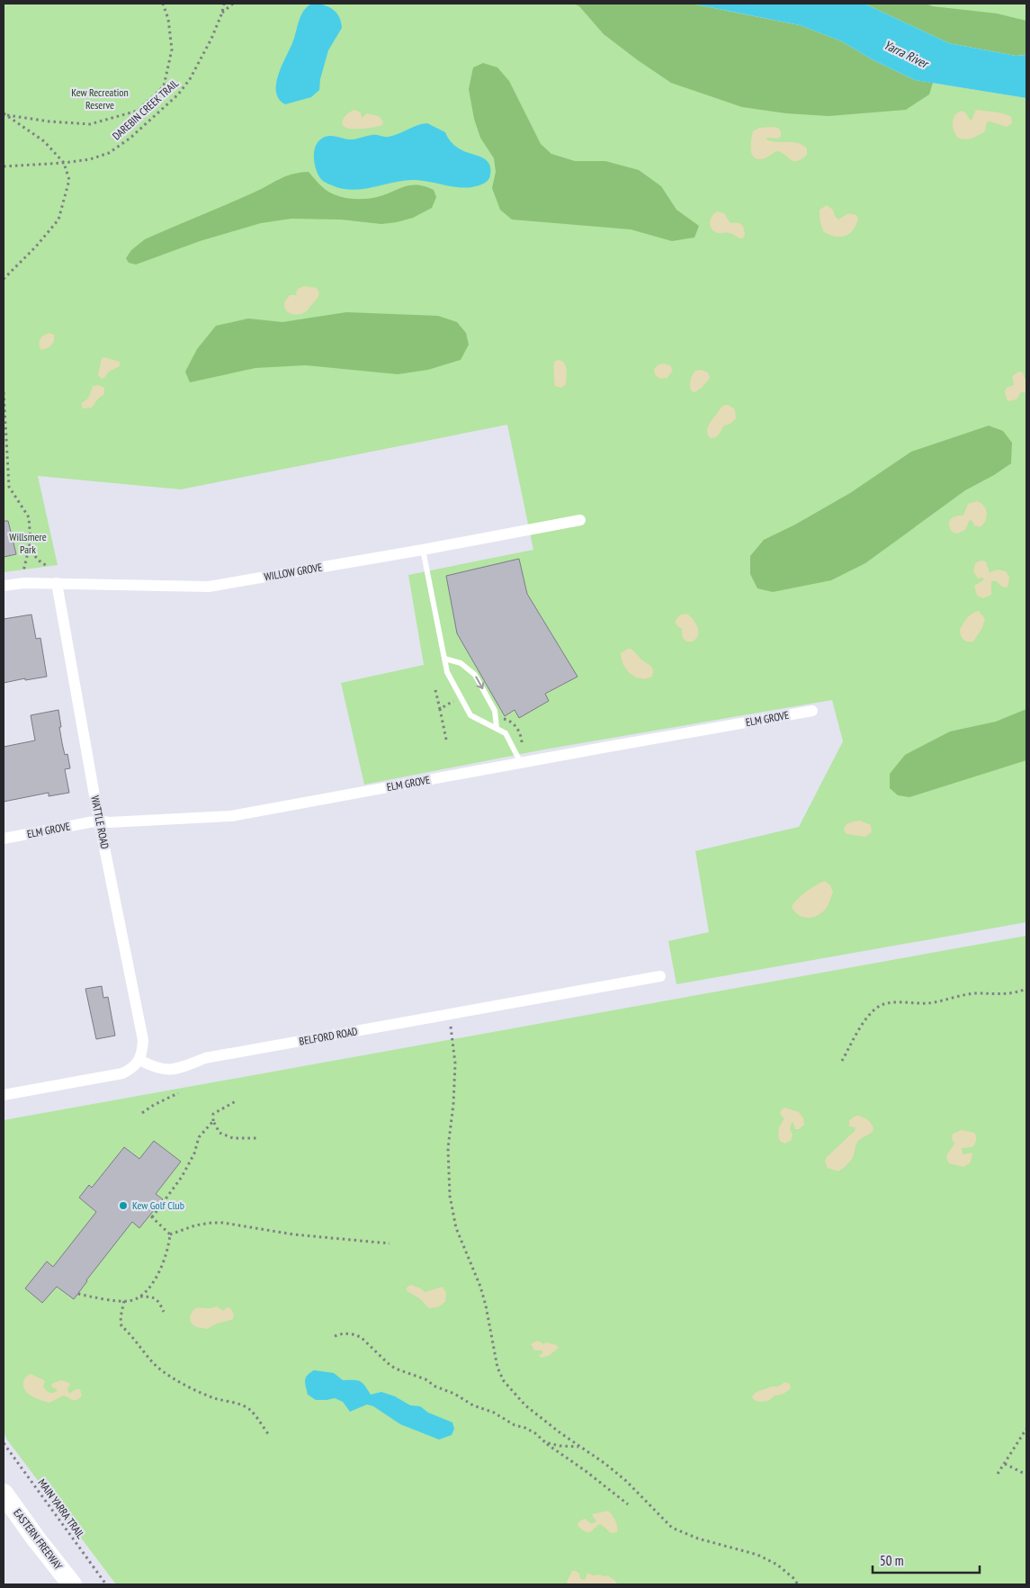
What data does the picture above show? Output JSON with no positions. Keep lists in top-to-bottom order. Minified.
{"streets":{"highway":["EASTERN FREEWAY"],"street":["WILLOW GROVE","ELM GROVE","WATTLE ROAD","BELFORD ROAD"],"path":["DAREBIN CREEK TRAIL","MAIN YARRA TRAIL"]},"crossings":[["WILLOW GROVE","WATTLE ROAD"],["ELM GROVE","WATTLE ROAD"],["WATTLE ROAD","BELFORD ROAD"]],"water":["Yarra River"],"parks":["Kew Recreation Reserve","Willsmere Park"],"places":["Kew Golf Club"],"scale_bar":"50 m"}
